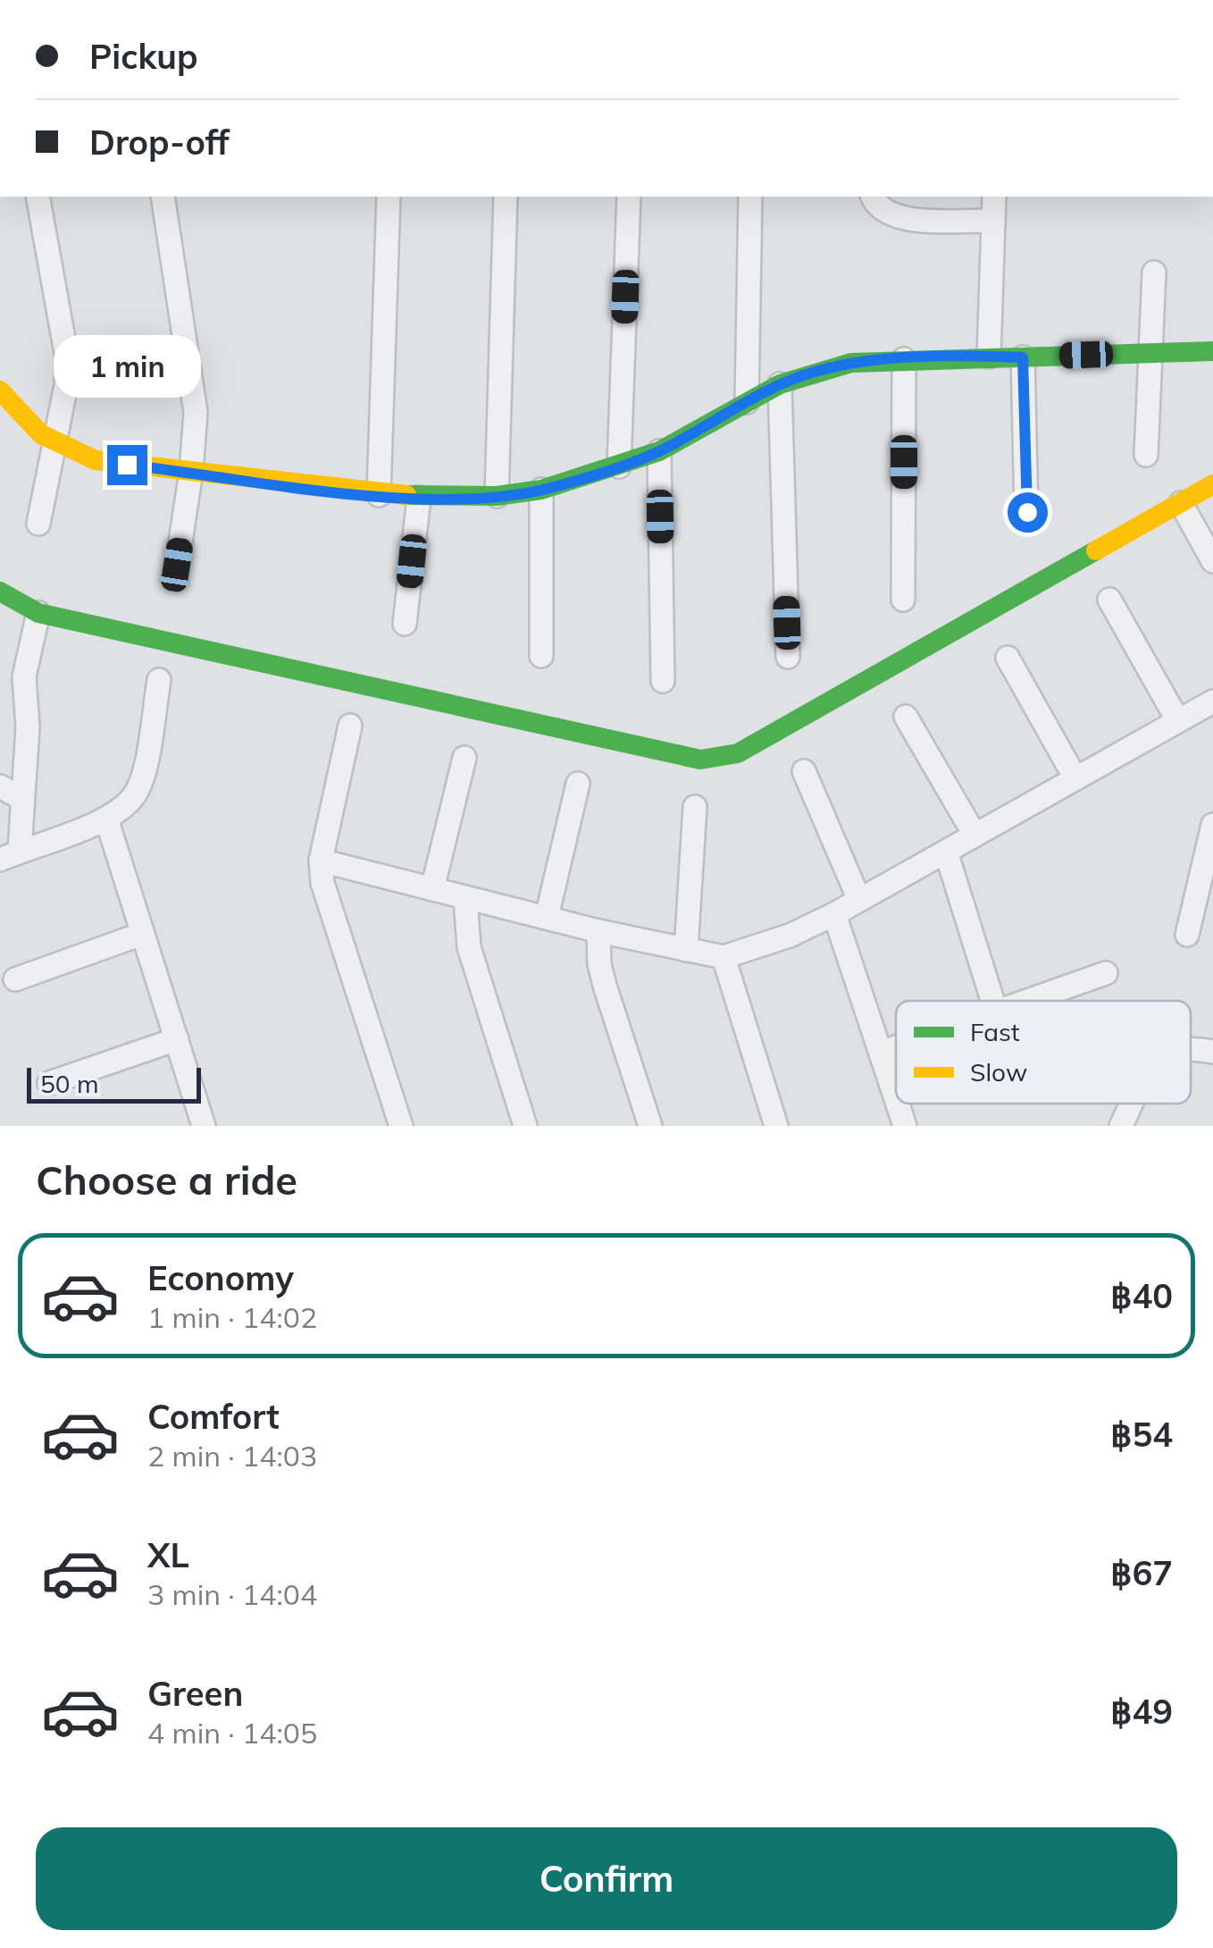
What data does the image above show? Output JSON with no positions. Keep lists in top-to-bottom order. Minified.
{"legend":["Fast","Slow"],"scale_bar":"50 m","page":{"banner":["Pickup","Drop-off"],"bubble":"1 min","scale":"50 m","heading":"Choose a ride","list":[{"name":"Economy","note":"1 min · 14:02","value":"฿40"},{"name":"Comfort","note":"2 min · 14:03","value":"฿54"},{"name":"XL","note":"3 min · 14:04","value":"฿67"},{"name":"Green","note":"4 min · 14:05","value":"฿49"}],"buttons":"Confirm"}}
